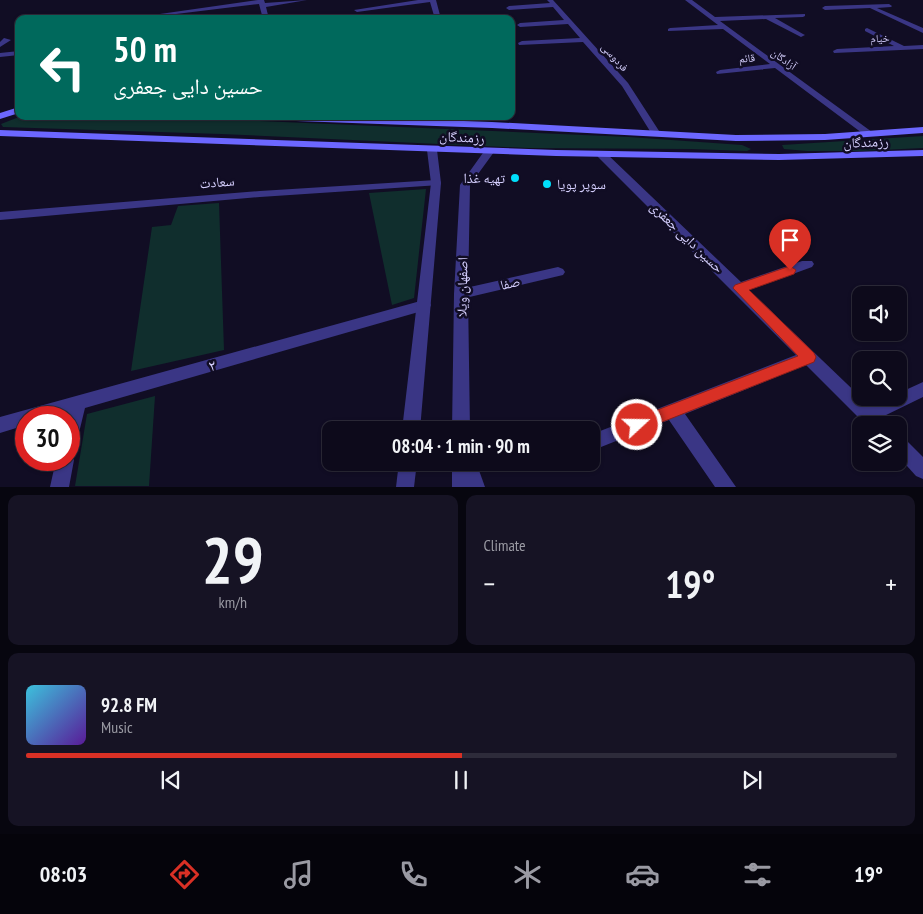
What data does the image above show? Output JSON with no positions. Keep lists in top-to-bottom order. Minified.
{"streets":{"main road":["رزمندگان"],"street":["خیام","فردوسی","قائم","آزادگان","سعادت","حسین دایی جعفری","صفا","اصفهان ویلا","۲"]},"crossings":[["فردوسی","رزمندگان"],["قائم","آزادگان"],["آزادگان","رزمندگان"],["رزمندگان","حسین دایی جعفری"],["رزمندگان","اصفهان ویلا"],["صفا","اصفهان ویلا"]],"places":["تهیه غذا","سوپر پویا"],"page":{"turn":["50 m","حسین دایی جعفری"],"limit":"30","trip":"08:04 · 1 min · 90 m","tile":[["29","km/h"],"Climate"],"heat":["−","19°","+"],"song":["92.8 FM","Music"],"tabs":["08:03","19°"]}}
